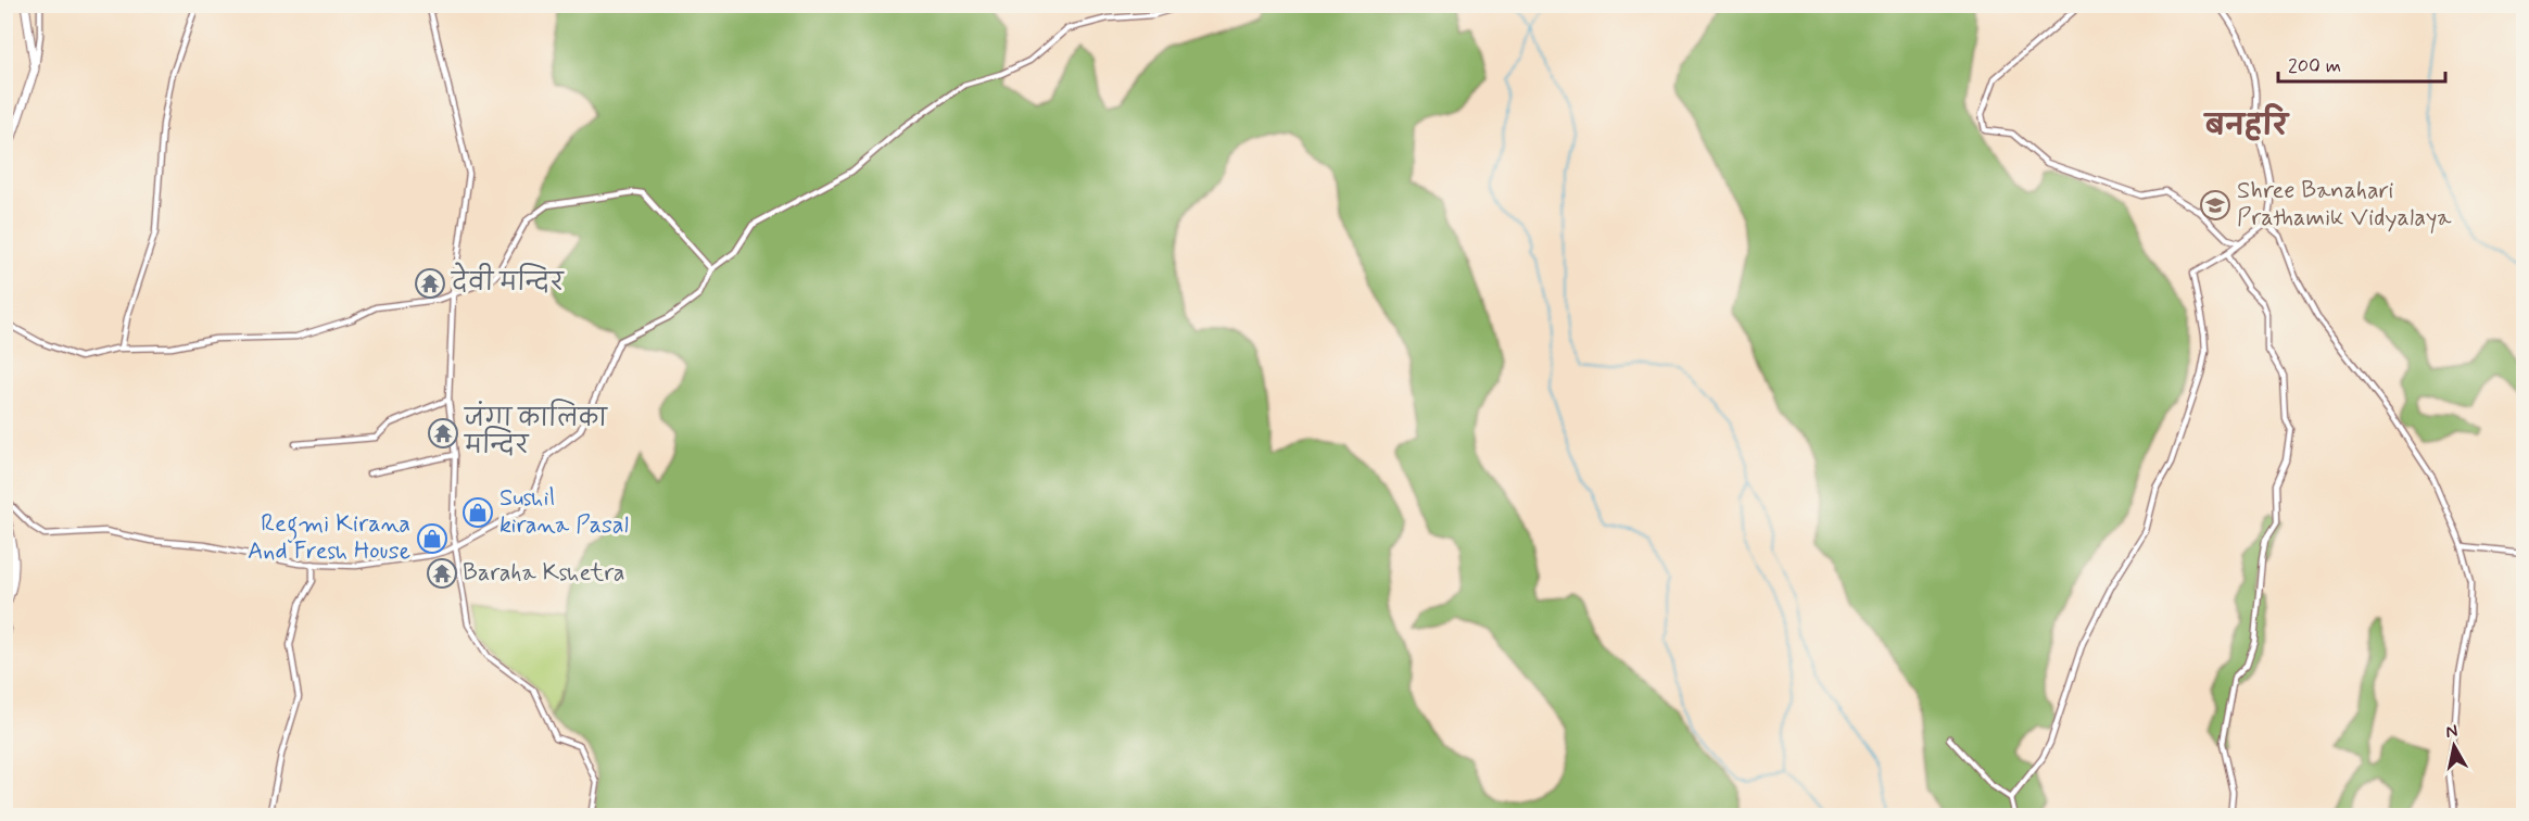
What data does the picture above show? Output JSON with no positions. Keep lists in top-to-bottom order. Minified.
{"districts":["बनहरि"],"places":{"school or university":["Shree Banahari Prathamik Vidyalaya"],"temple":["देवी मन्दिर","जंगा कालिका मन्दिर","Baraha Kshetra"],"shop":["Sushil kirana Pasal","Regmi Kirana And Fresh House"]},"scale_bar":"200 m","north":"top"}
